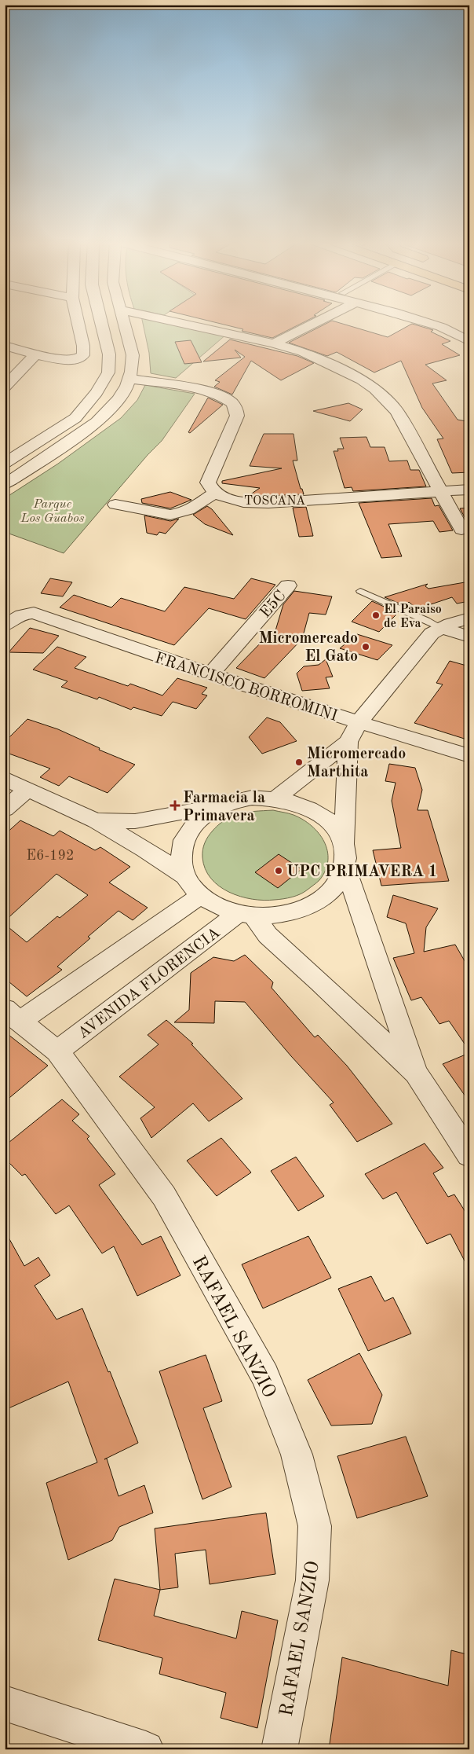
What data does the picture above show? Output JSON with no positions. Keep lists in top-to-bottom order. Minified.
{"streets":{"street":["TOSCANA","E5C","FRANCISCO BORROMINI","AVENIDA FLORENCIA","RAFAEL SANZIO"]},"crossings":[["E5C","FRANCISCO BORROMINI"],["AVENIDA FLORENCIA","RAFAEL SANZIO"]],"parks":["Parque Los Guabos"],"places":{"other":["El Paraiso de Eva","Micromercado El Gato","Micromercado Marthita","UPC PRIMAVERA 1"],"health":["Farmacia la Primavera"]},"house_numbers":["E6-192"]}
